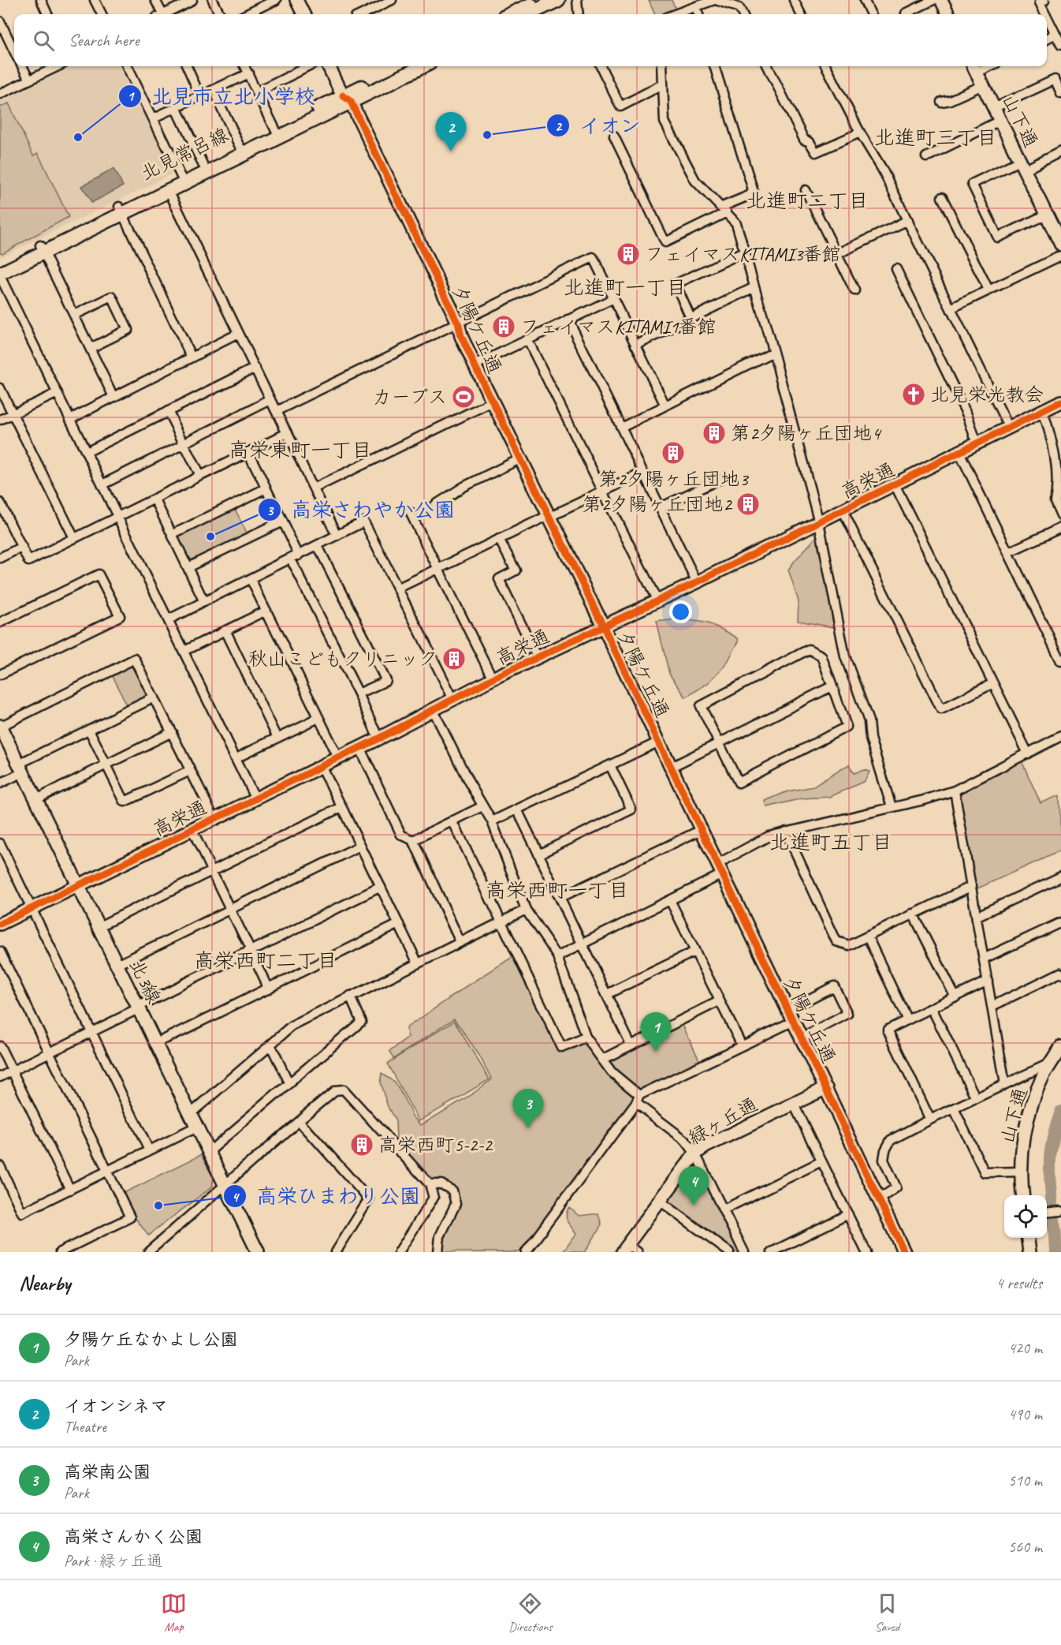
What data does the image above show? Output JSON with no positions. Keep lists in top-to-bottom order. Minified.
{"streets":{"main road":["北見常呂線"],"street":["山下通","夕陽ケ丘通","高栄通","北3線","緑ヶ丘通"]},"crossings":[["北見常呂線","夕陽ケ丘通"],["夕陽ケ丘通","高栄通"],["夕陽ケ丘通","緑ヶ丘通"],["高栄通","北3線"]],"districts":["北進町三丁目","北進町二丁目","北進町一丁目","高栄東町一丁目","北進町五丁目","高栄西町一丁目","高栄西町二丁目"],"places":{"other":["イオン","北見市立北小学校","高栄さわやか公園","高栄ひまわり公園"],"building":["フェイマスKITAMI3番館","フェイマスKITAMI1番館","第2夕陽ヶ丘団地4","第2夕陽ヶ丘団地3","第2夕陽ヶ丘団地2","秋山こどもクリニック","高栄西町5-2-2"],"church":["北見栄光教会"],"sports":["カーブス"]},"page":{"search":"Search here","pins":["2","1","3","4"],"heading":["Nearby","4 results"],"list":[{"mark":"1","name":"夕陽ケ丘なかよし公園","note":"Park","value":"420 m"},{"mark":"2","name":"イオンシネマ","note":"Theatre","value":"490 m"},{"mark":"3","name":"高栄南公園","note":"Park","value":"510 m"},{"mark":"4","name":"高栄さんかく公園","note":"Park · 緑ヶ丘通","value":"560 m"}],"nav":["Map","Directions","Saved"]}}
